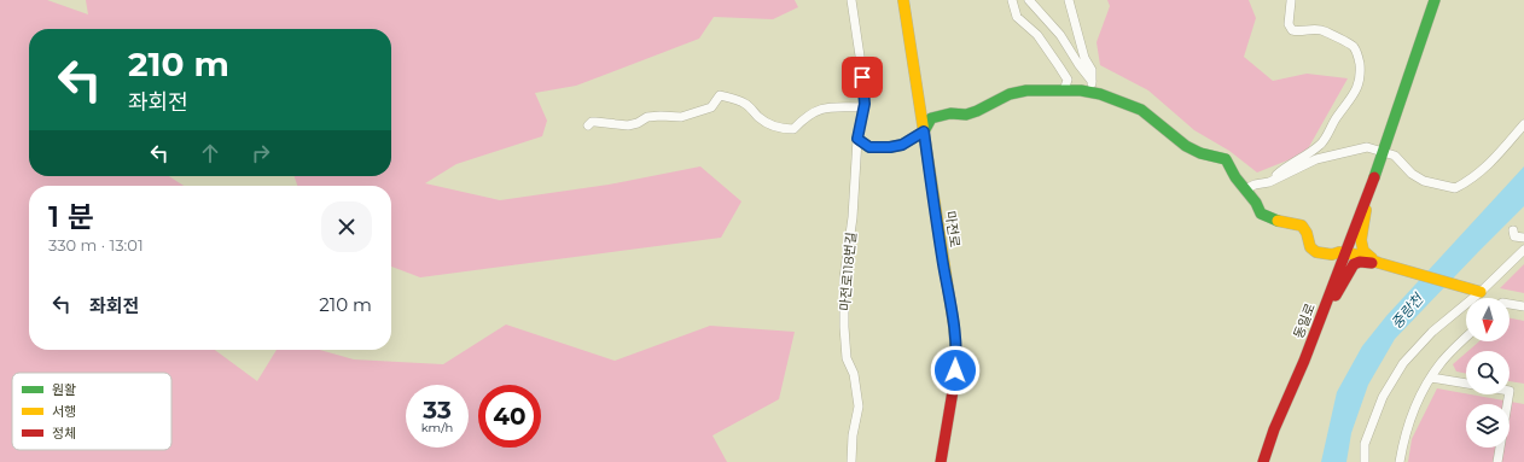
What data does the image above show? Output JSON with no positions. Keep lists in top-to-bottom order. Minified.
{"streets":{"street":["마전로","마전로118번길","동일로"]},"water":["중랑천"],"legend":["원활","서행","정체"],"north":"bottom","page":{"turn":["210 m","좌회전"],"heading":["1 분","330 m · 13:01"],"list":[{"name":"좌회전","value":"210 m"}],"speed":"33 km/h","limit":"40"}}
